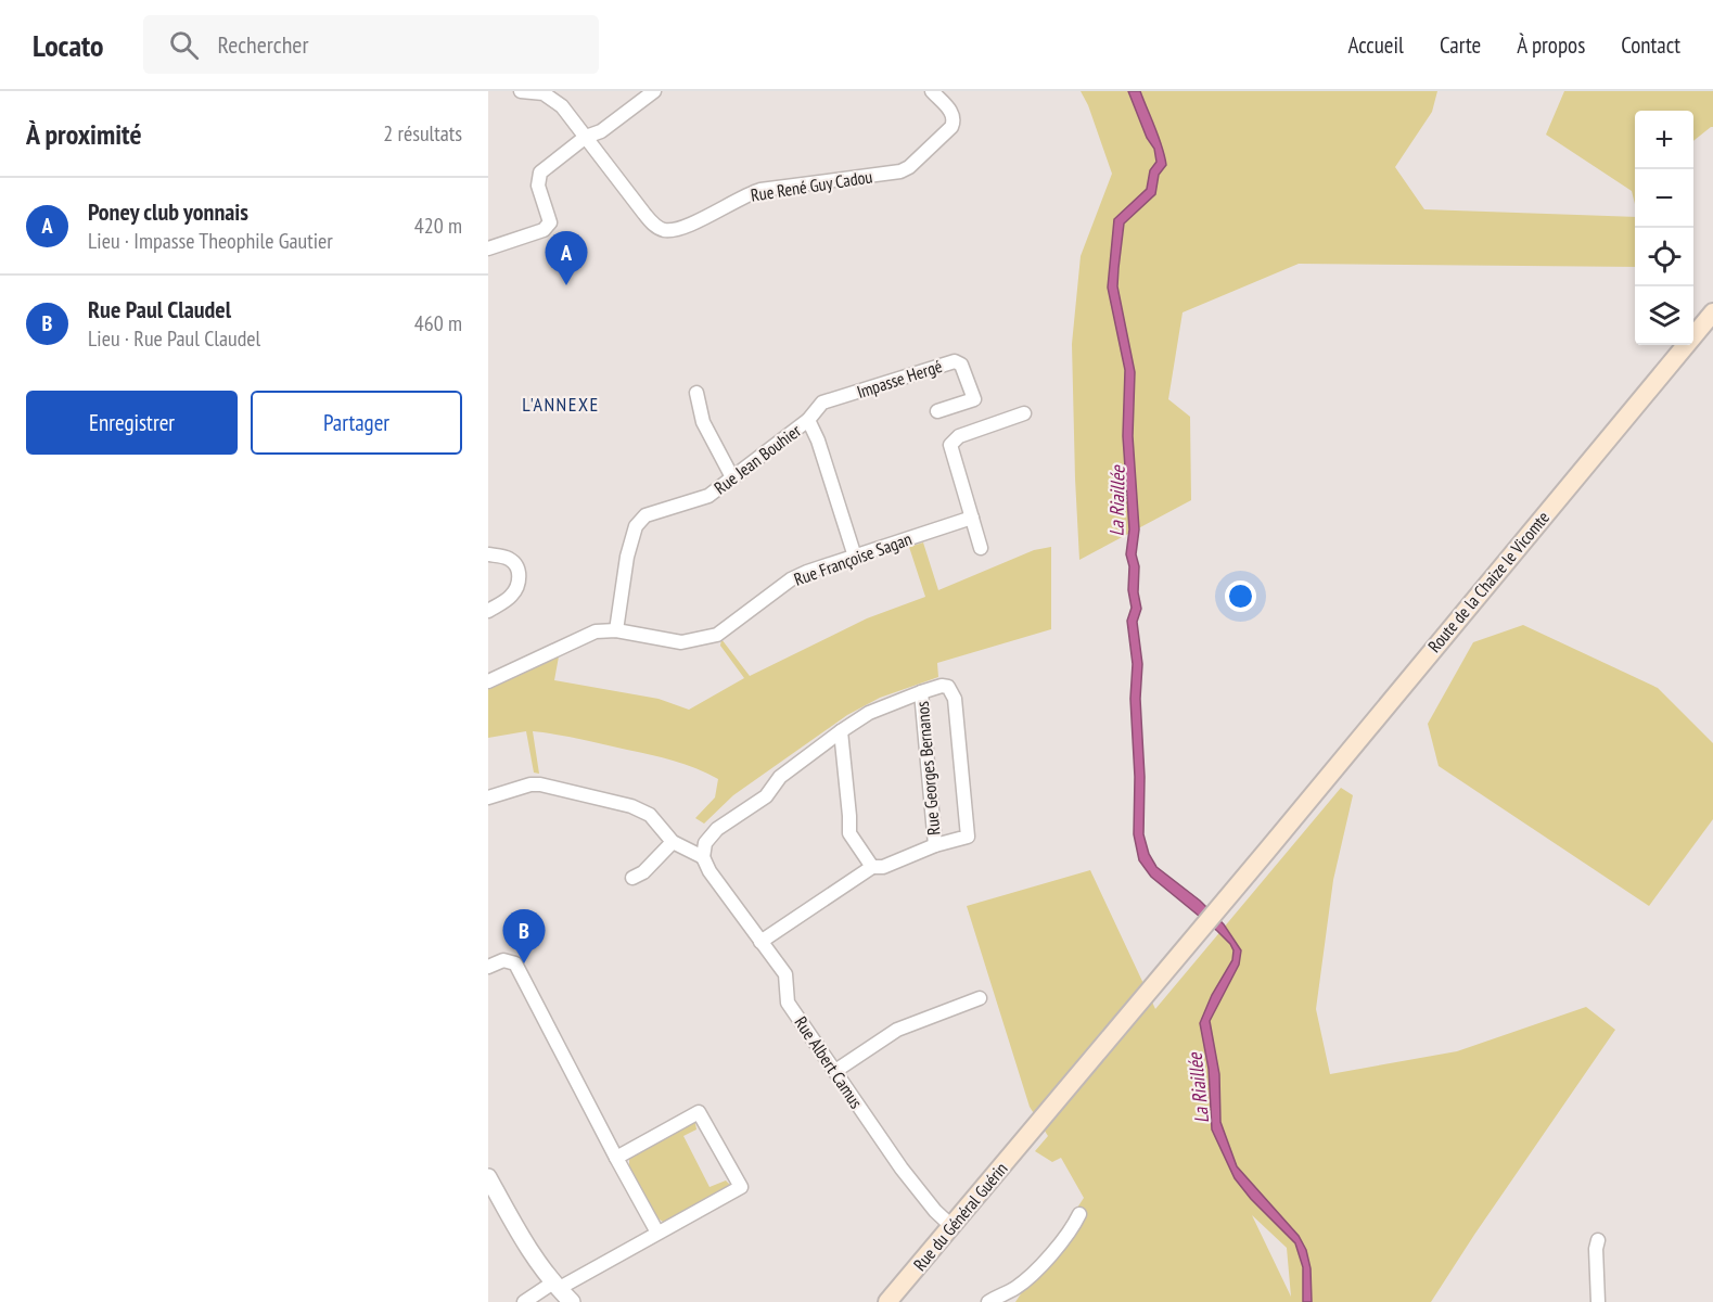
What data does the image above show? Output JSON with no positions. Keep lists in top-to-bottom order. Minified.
{"streets":{"main road":["Route de la Chaize le Vicomte","Rue du Général Guérin"],"street":["Rue René Guy Cadou","Impasse Hergé","Rue Jean Bouhier","Rue Françoise Sagan","Rue Georges Bernanos","Rue Albert Camus"]},"crossings":[["Impasse Hergé","Rue Jean Bouhier"],["Rue Jean Bouhier","Rue Françoise Sagan"],["Route de la Chaize le Vicomte","Rue du Général Guérin"],["Rue Albert Camus","Rue du Général Guérin"]],"districts":["L'ANNEXE"],"water":["La Riaillée"],"page":{"header":"Locato","search":"Rechercher","nav":["Accueil","Carte","À propos","Contact"],"heading":["À proximité","2 résultats"],"map_buttons":["+","−"],"list":[{"mark":"A","name":"Poney club yonnais","note":"Lieu · Impasse Theophile Gautier","value":"420 m"},{"mark":"B","name":"Rue Paul Claudel","note":"Lieu · Rue Paul Claudel","value":"460 m"}],"pins":["A","B"],"buttons":["Enregistrer","Partager"]}}
